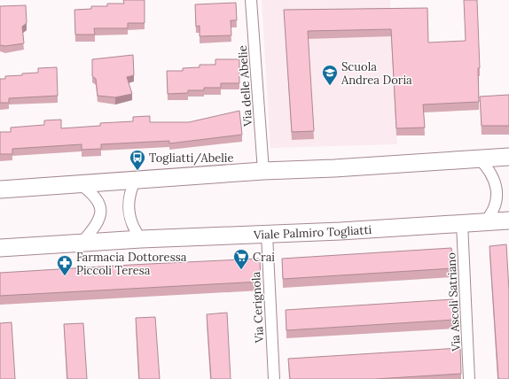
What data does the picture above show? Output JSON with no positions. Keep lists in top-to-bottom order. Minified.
{"streets":{"main road":["Viale Palmiro Togliatti"],"street":["Via delle Abelie","Via Ascoli Satriano","Via Cerignola"]},"crossings":[["Viale Palmiro Togliatti","Via Ascoli Satriano"],["Viale Palmiro Togliatti","Via Cerignola"]],"places":{"school or university":["Scuola Andrea Doria"],"bus stop":["Togliatti/Abelie"],"supermarket":["Crai"],"pharmacy":["Farmacia Dottoressa Piccoli Teresa"]}}
